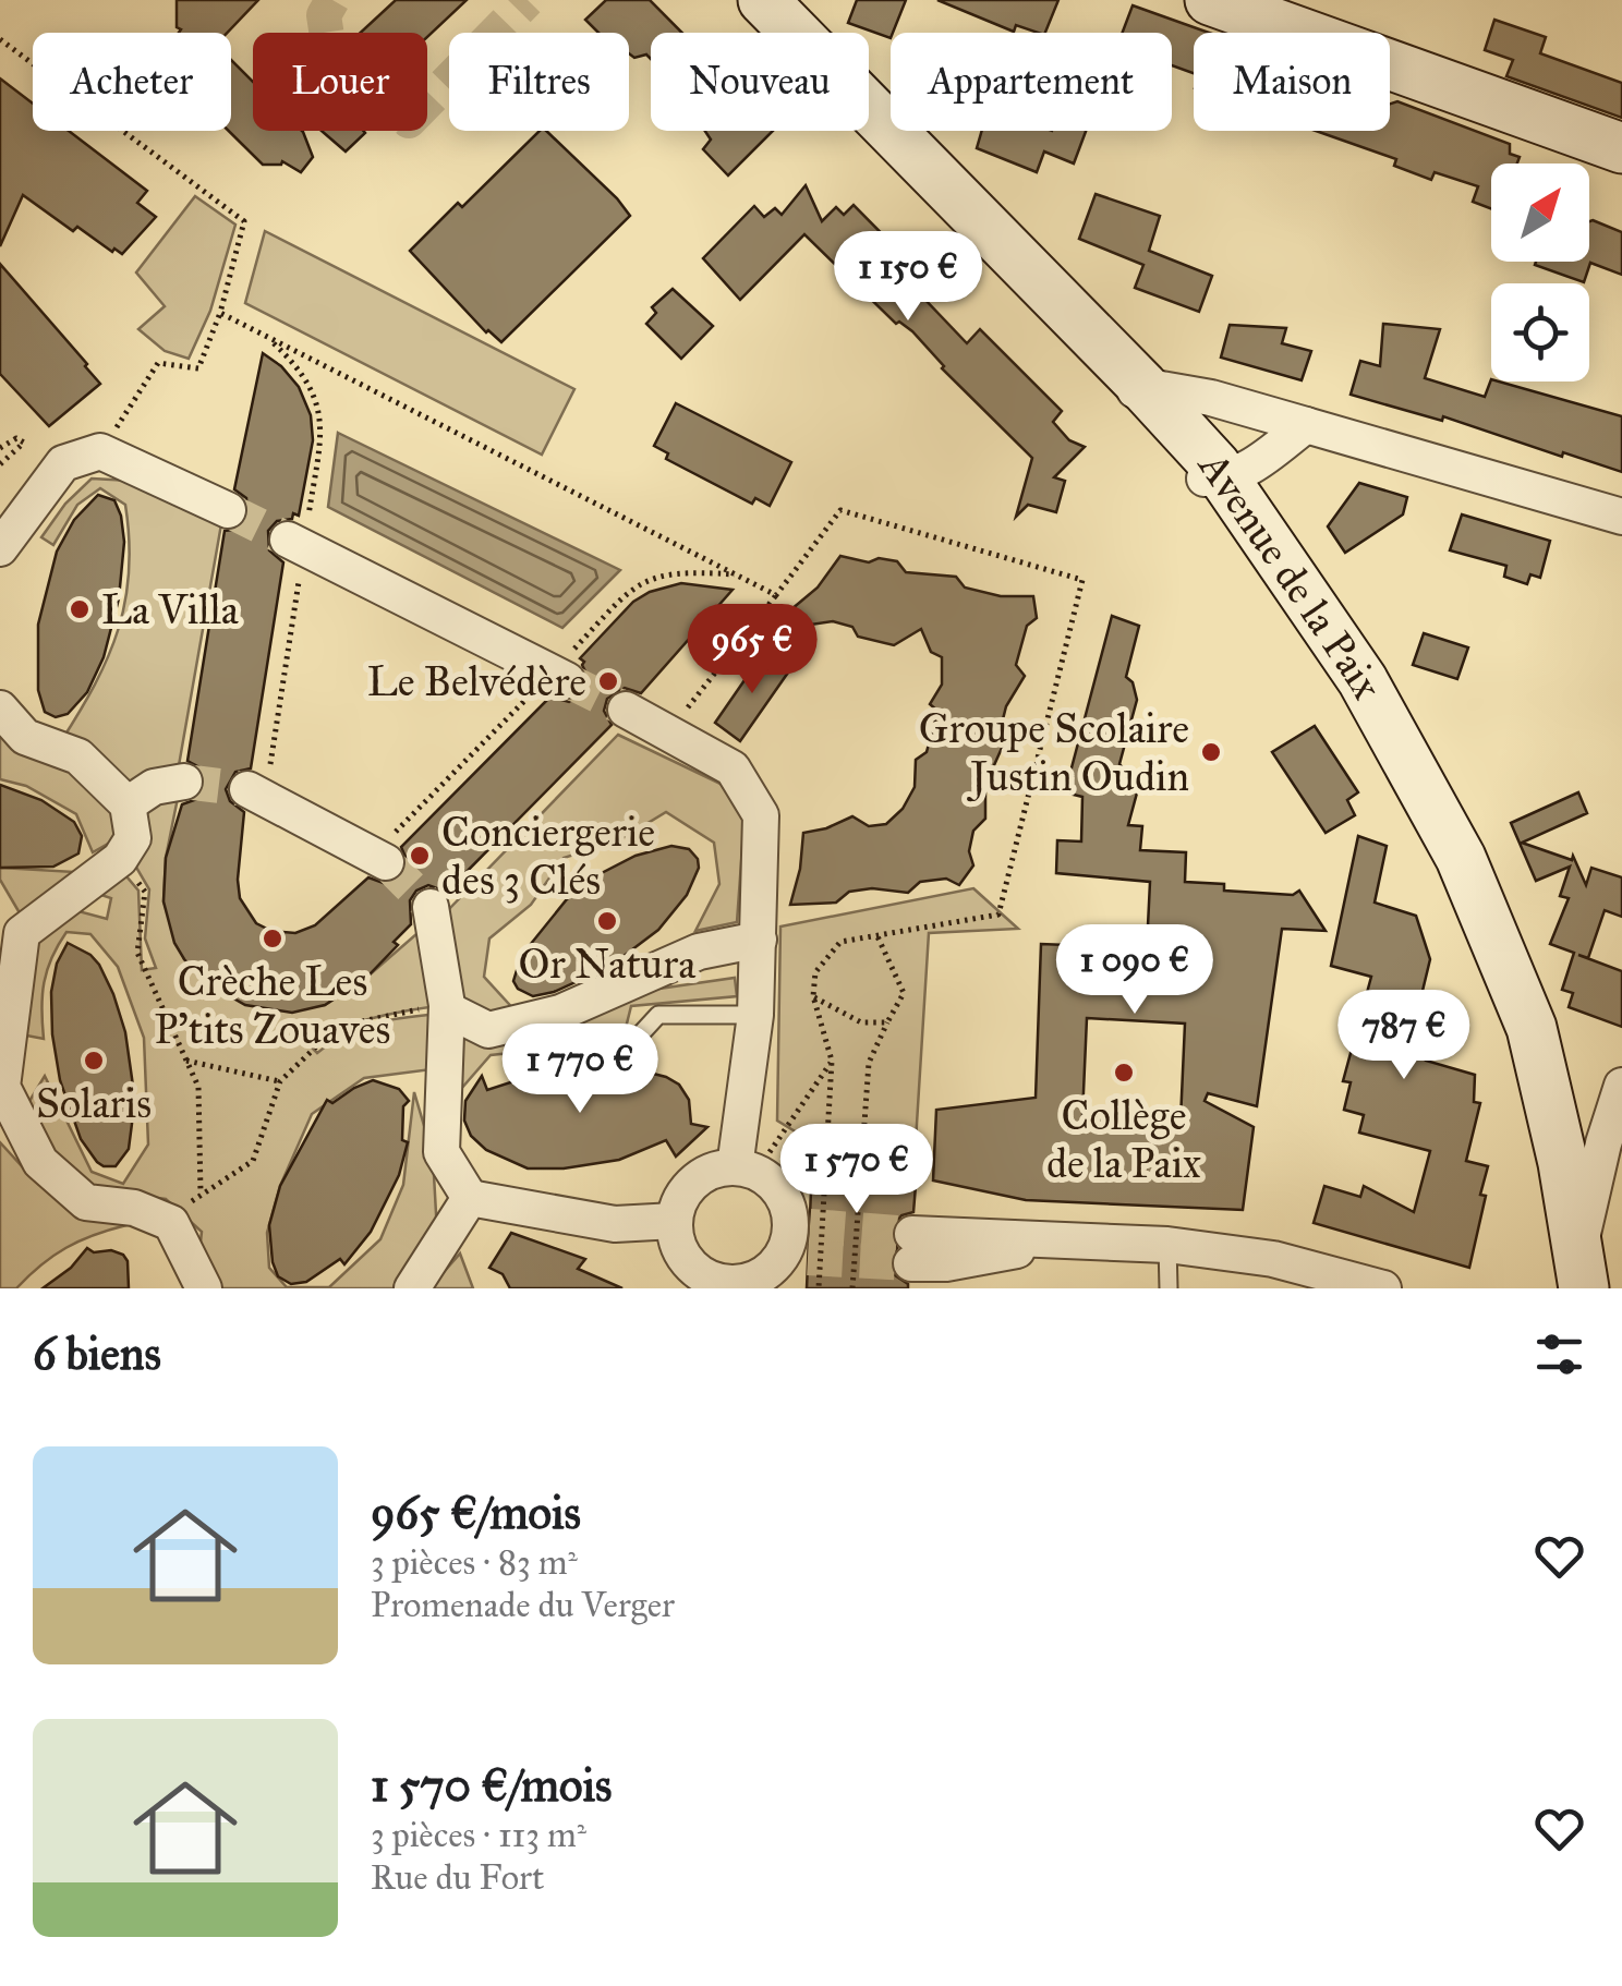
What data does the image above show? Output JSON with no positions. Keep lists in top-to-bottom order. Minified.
{"streets":{"main road":["Avenue de la Paix"]},"places":["La Villa","Le Belvédère","Groupe Scolaire Justin Oudin","Conciergerie des 3 Clés","Or Natura","Crèche Les P’tits Zouaves","Solaris","Collège de la Paix"],"north":"top right","page":{"chip":["Acheter","Louer","Filtres","Nouveau","Appartement","Maison"],"price":["1 150 €","965 €","1 090 €","787 €","1 770 €","1 570 €"],"heading":"6 biens","list":[{"name":"965 €/mois","note":"3 pièces · 83 m² · Promenade du Verger"},{"name":"1 570 €/mois","note":"3 pièces · 113 m² · Rue du Fort"}]}}
